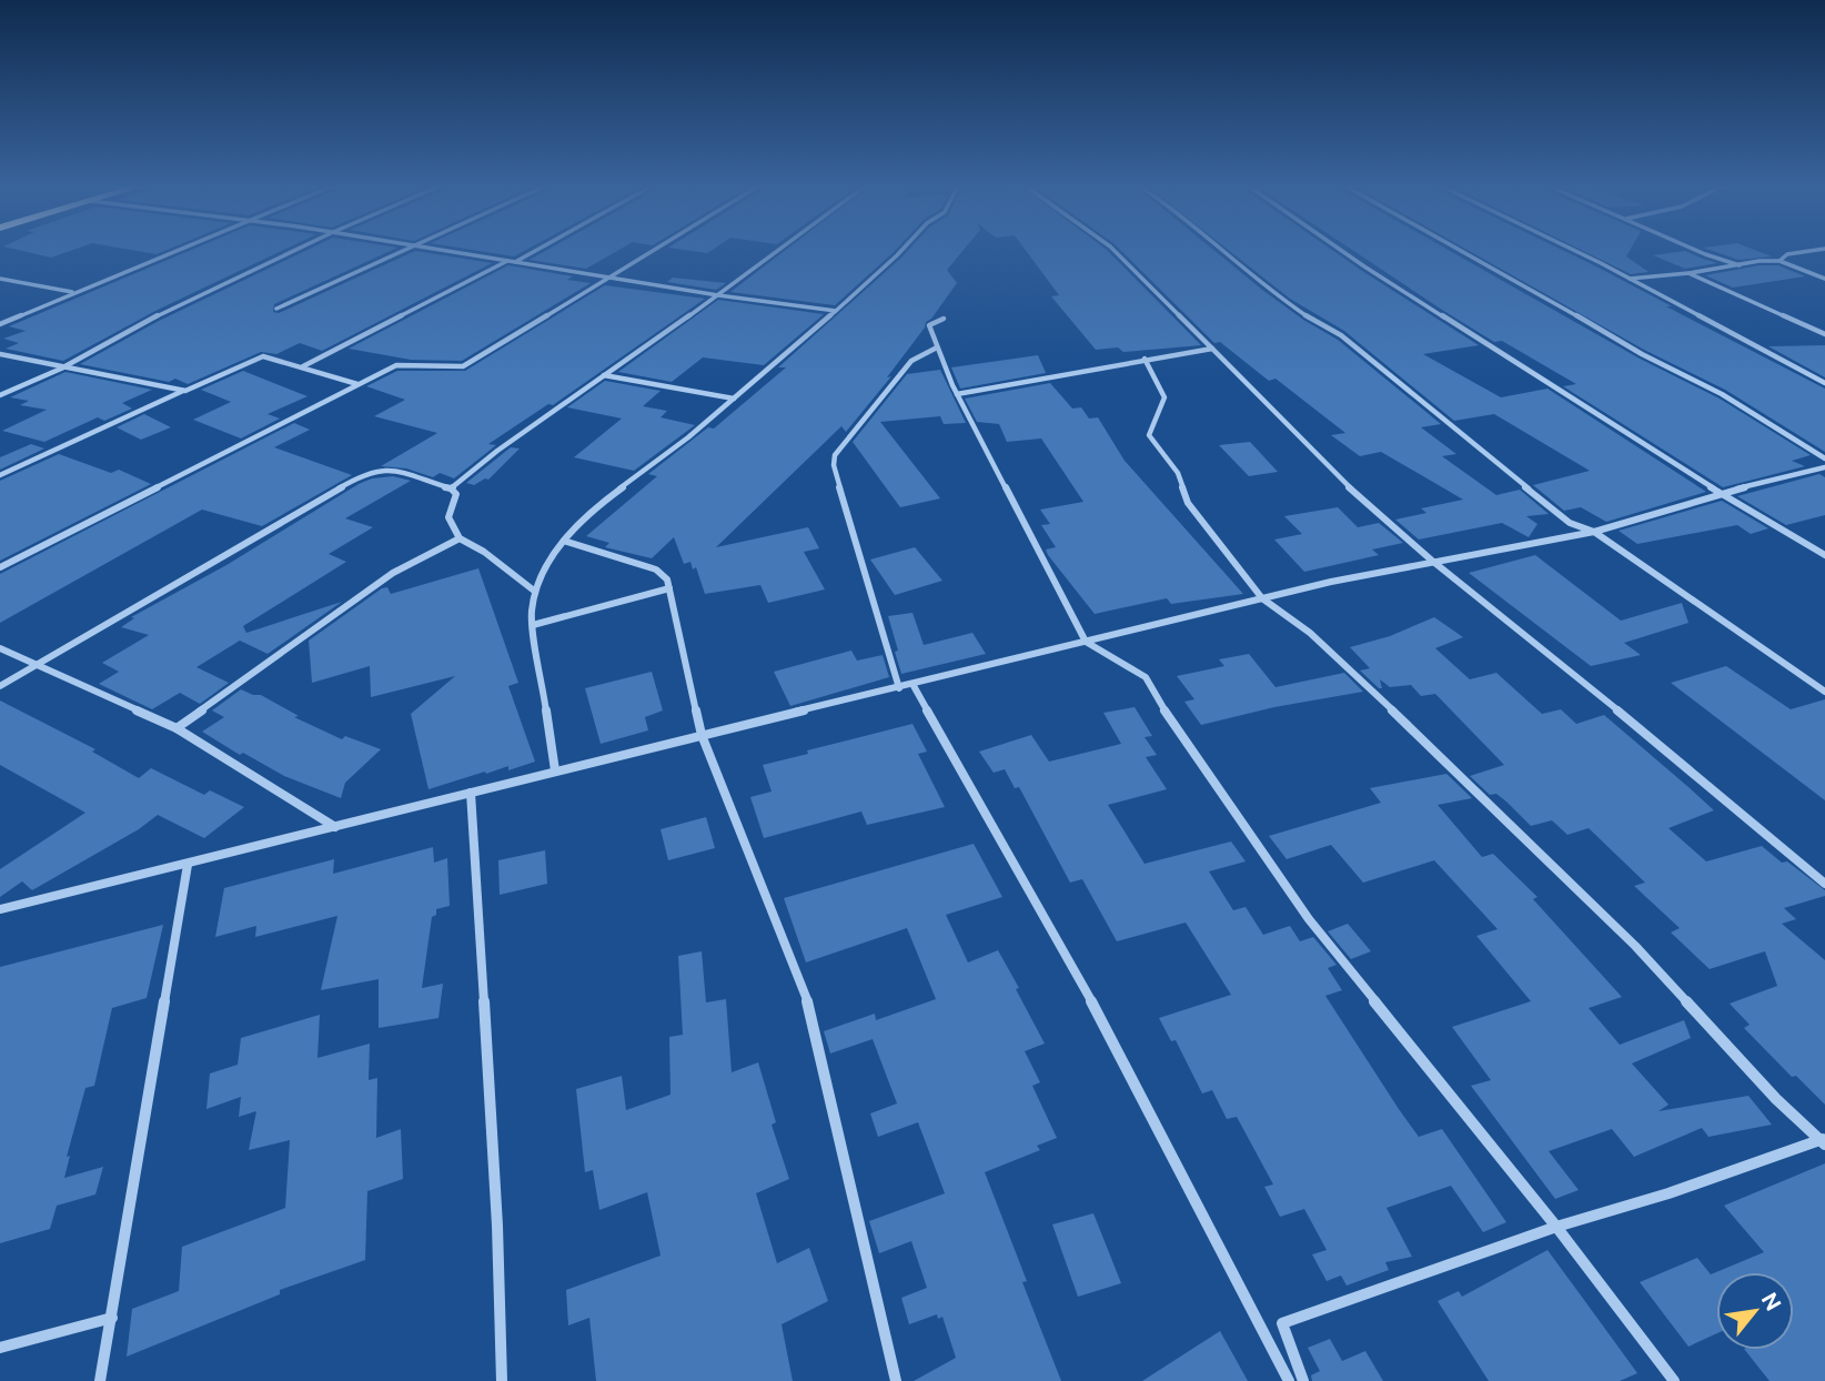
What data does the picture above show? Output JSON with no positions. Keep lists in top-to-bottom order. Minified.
{"north":"top right"}
